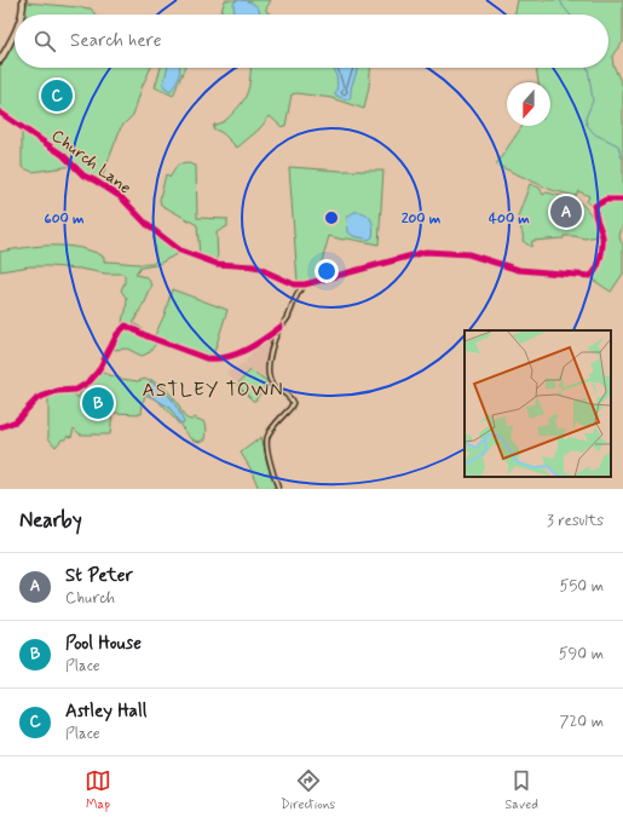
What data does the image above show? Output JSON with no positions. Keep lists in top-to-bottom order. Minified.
{"streets":{"street":["Church Lane"]},"districts":["ASTLEY TOWN"],"north":"bottom","page":{"search":"Search here","pins":["C","A","B"],"heading":["Nearby","3 results"],"list":[{"mark":"A","name":"St Peter","note":"Church","value":"550 m"},{"mark":"B","name":"Pool House","note":"Place","value":"590 m"},{"mark":"C","name":"Astley Hall","note":"Place","value":"720 m"}],"nav":["Map","Directions","Saved"]},"rings":["200 m","400 m","600 m"]}
